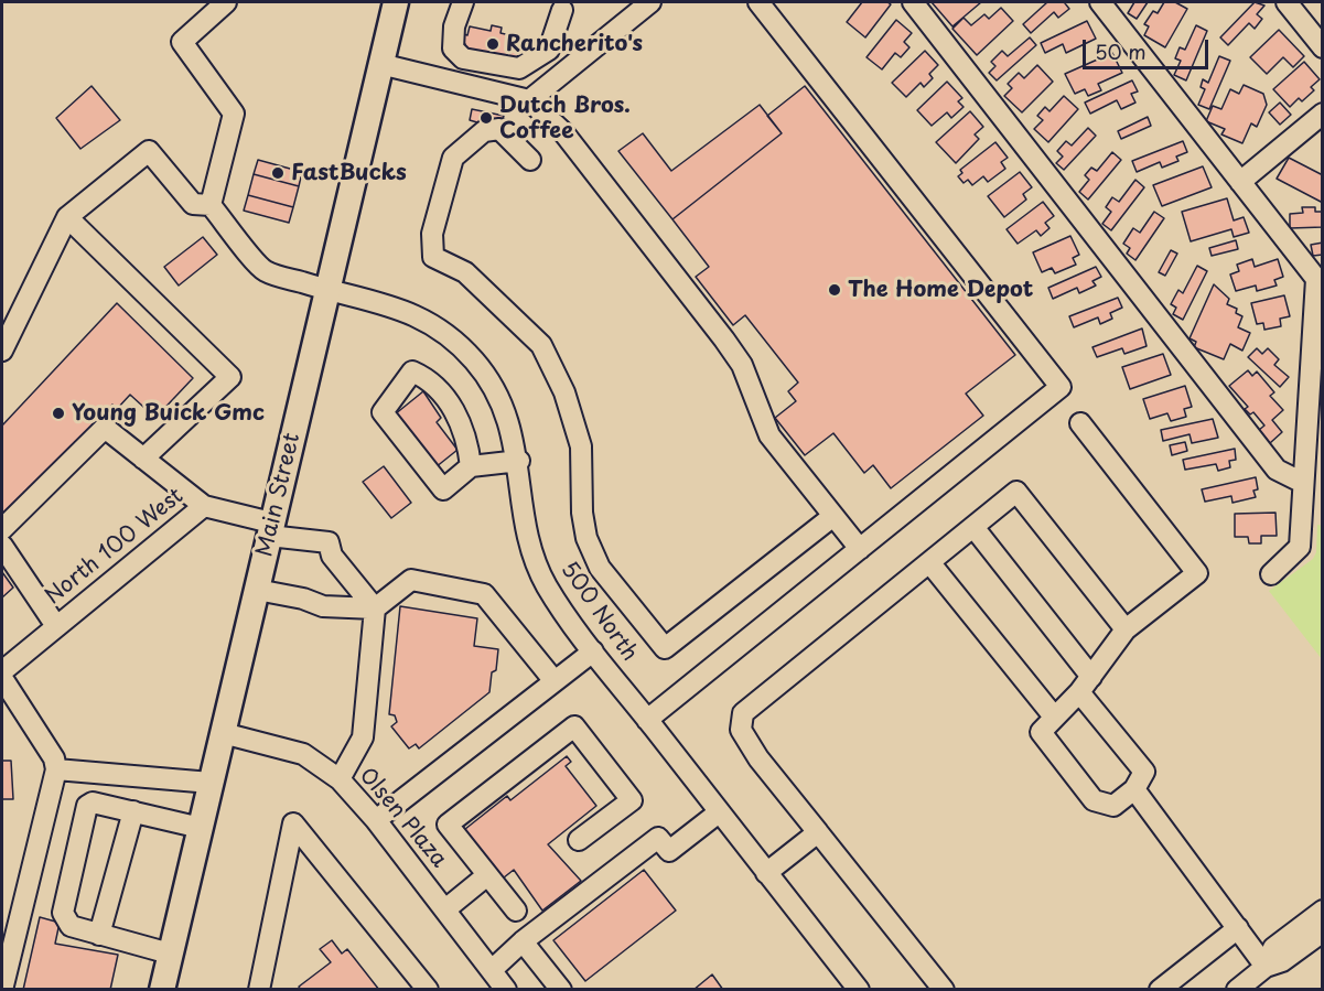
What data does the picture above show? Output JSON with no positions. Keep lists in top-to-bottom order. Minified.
{"streets":{"main road":["Main Street"],"street":["North 100 West","500 North","Olsen Plaza"]},"crossings":[["Main Street","North 100 West"],["Main Street","500 North"],["Main Street","Olsen Plaza"]],"places":["Rancherito's","Dutch Bros. Coffee","FastBucks","The Home Depot","Young Buick Gmc"],"scale_bar":"50 m"}
